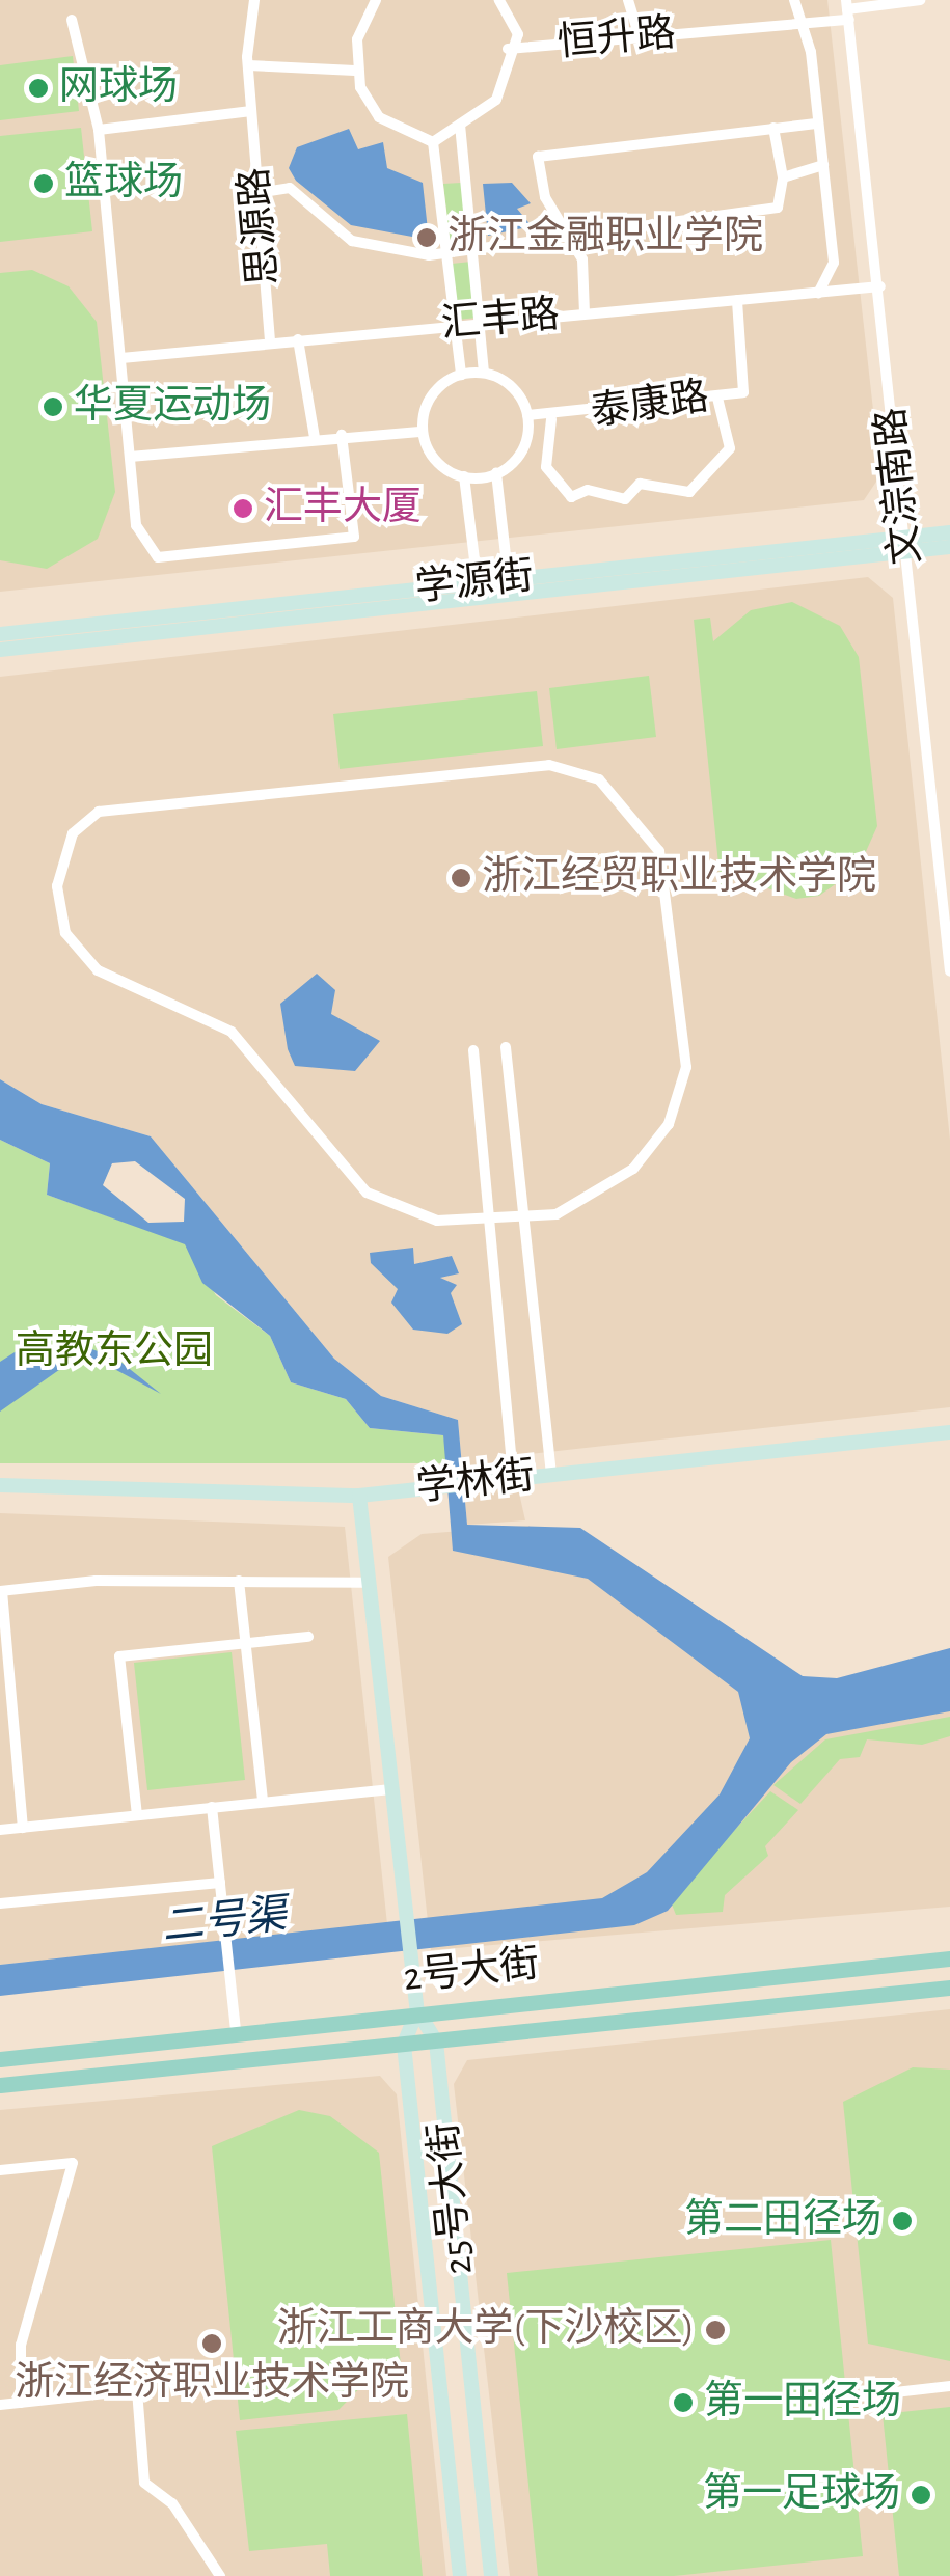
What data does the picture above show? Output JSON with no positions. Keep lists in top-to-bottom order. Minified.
{"streets":{"main road":["学源街","学林街","2号大街","25号大街"],"street":["恒升路","思源路","汇丰路","泰康路","文淙南路"]},"crossings":[["恒升路","文淙南路"],["思源路","汇丰路"],["汇丰路","泰康路"],["汇丰路","文淙南路"],["文淙南路","学源街"],["学林街","25号大街"],["2号大街","25号大街"]],"water":["二号渠"],"parks":["高教东公园"],"places":["网球场","篮球场","浙江金融职业学院","华夏运动场","汇丰大厦","浙江经贸职业技术学院","第二田径场","浙江工商大学(下沙校区)","浙江经济职业技术学院","第一田径场","第一足球场"]}
